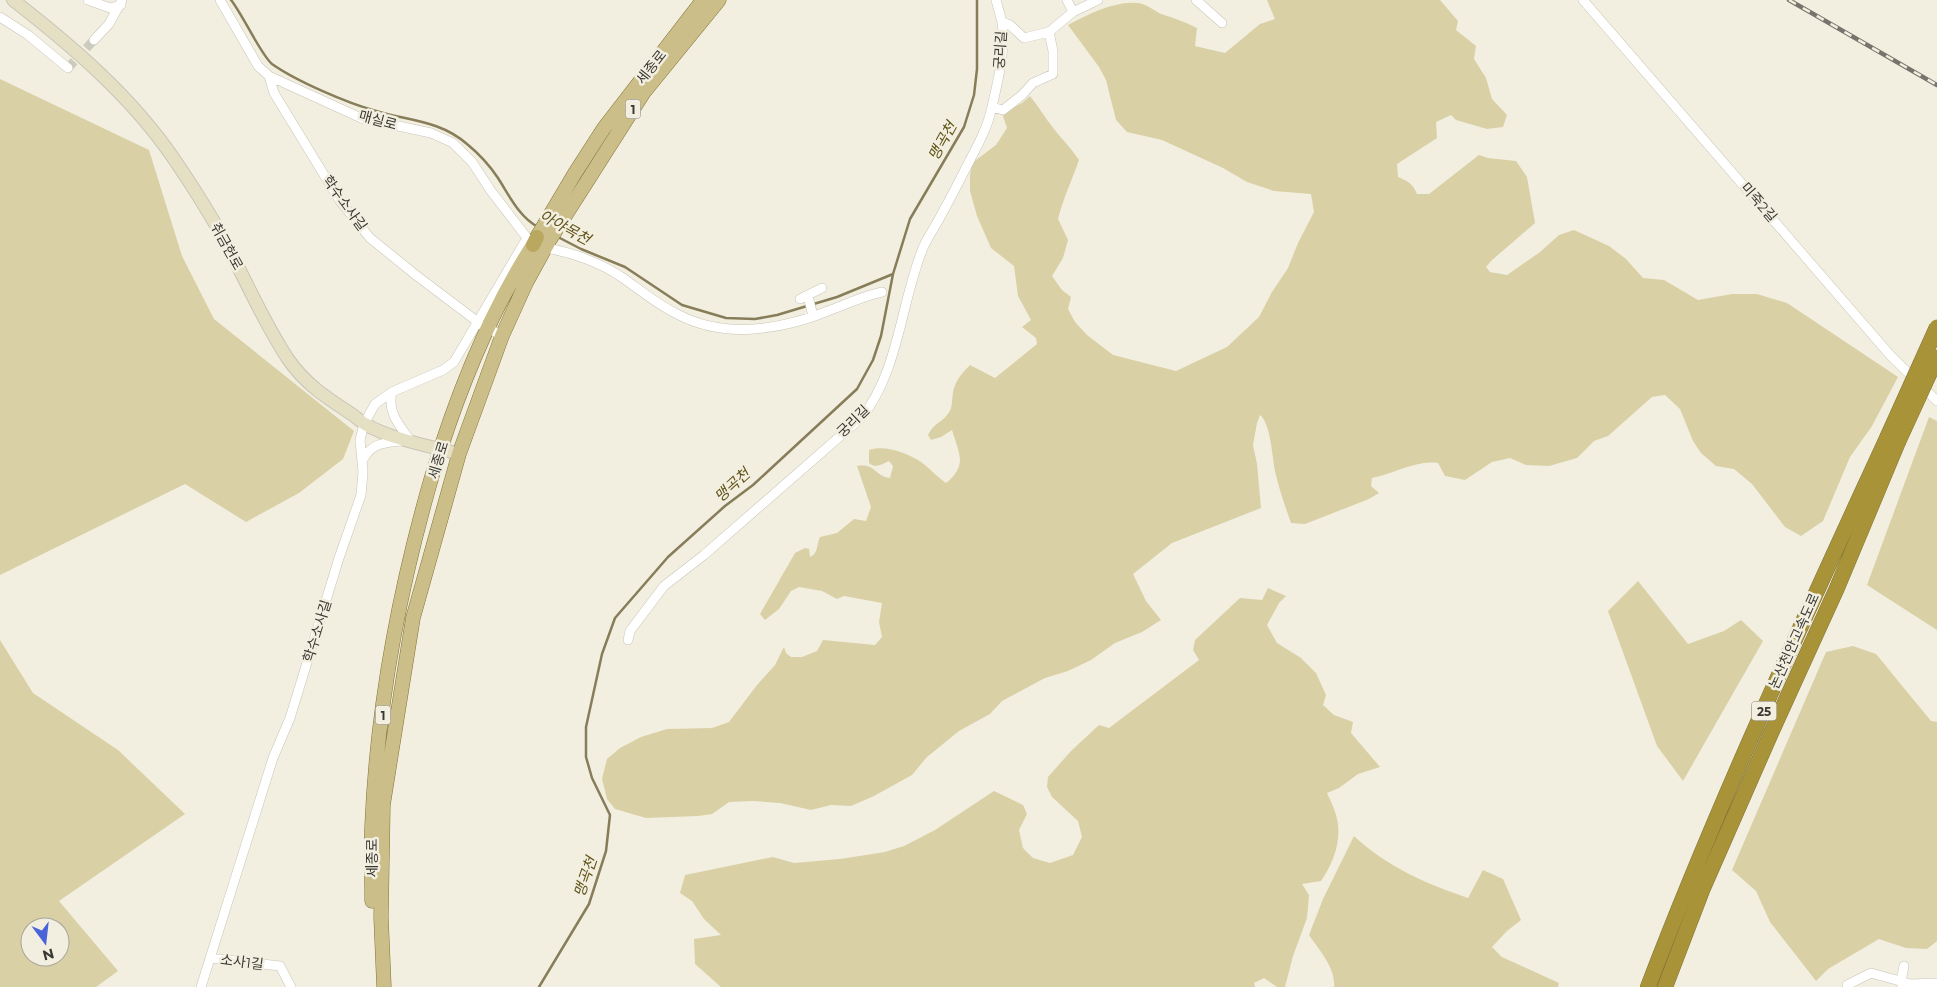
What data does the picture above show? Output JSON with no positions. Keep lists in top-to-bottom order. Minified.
{"streets":{"highway":["논산천안고속도로","25"],"main road":["세종로","1","취금헌로"],"street":["궁리길","매실로","미죽2길","학수소사길","소사1길"]},"crossings":[["세종로","매실로"],["세종로","학수소사길"],["세종로","취금헌로"],["매실로","학수소사길"],["학수소사길","취금헌로"],["학수소사길","소사1길"]],"water":["맹곡천","아야목천"],"north":"bottom"}
